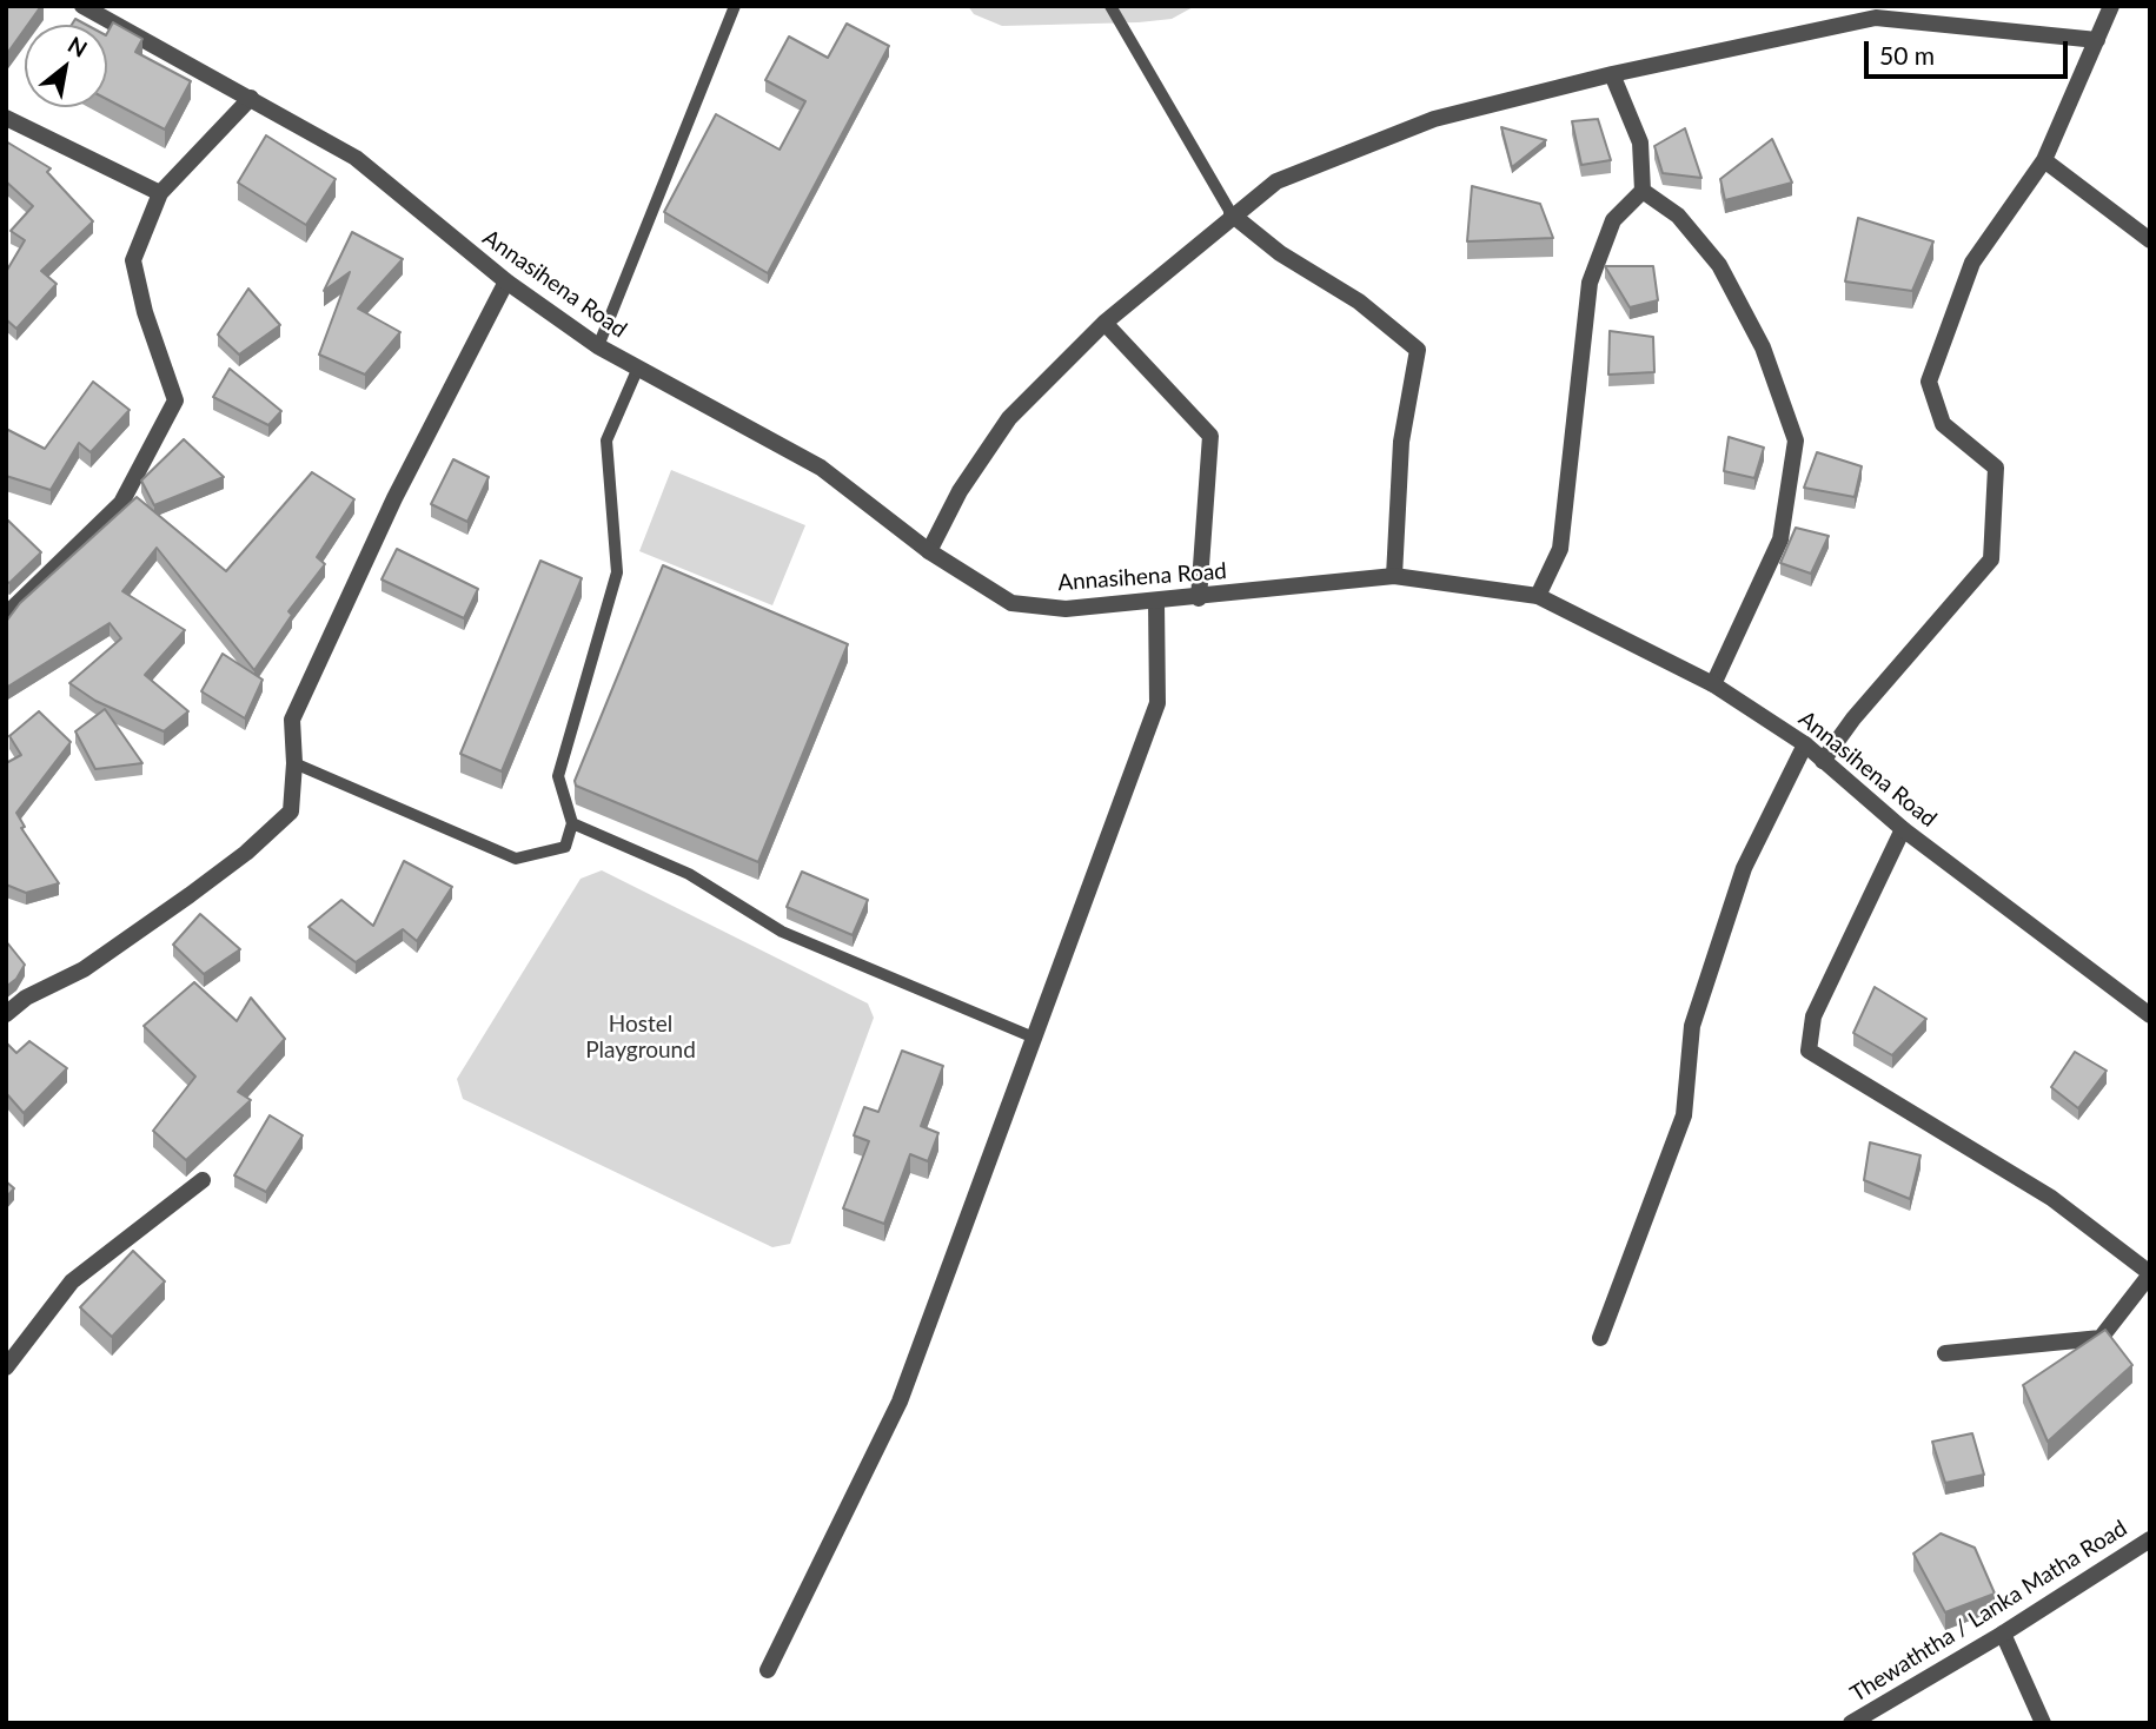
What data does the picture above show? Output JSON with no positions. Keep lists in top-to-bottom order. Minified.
{"streets":{"street":["Annasihena Road","Thewaththa / Lanka Matha Road"]},"parks":["Hostel Playground"],"scale_bar":"50 m","north":"top right"}
